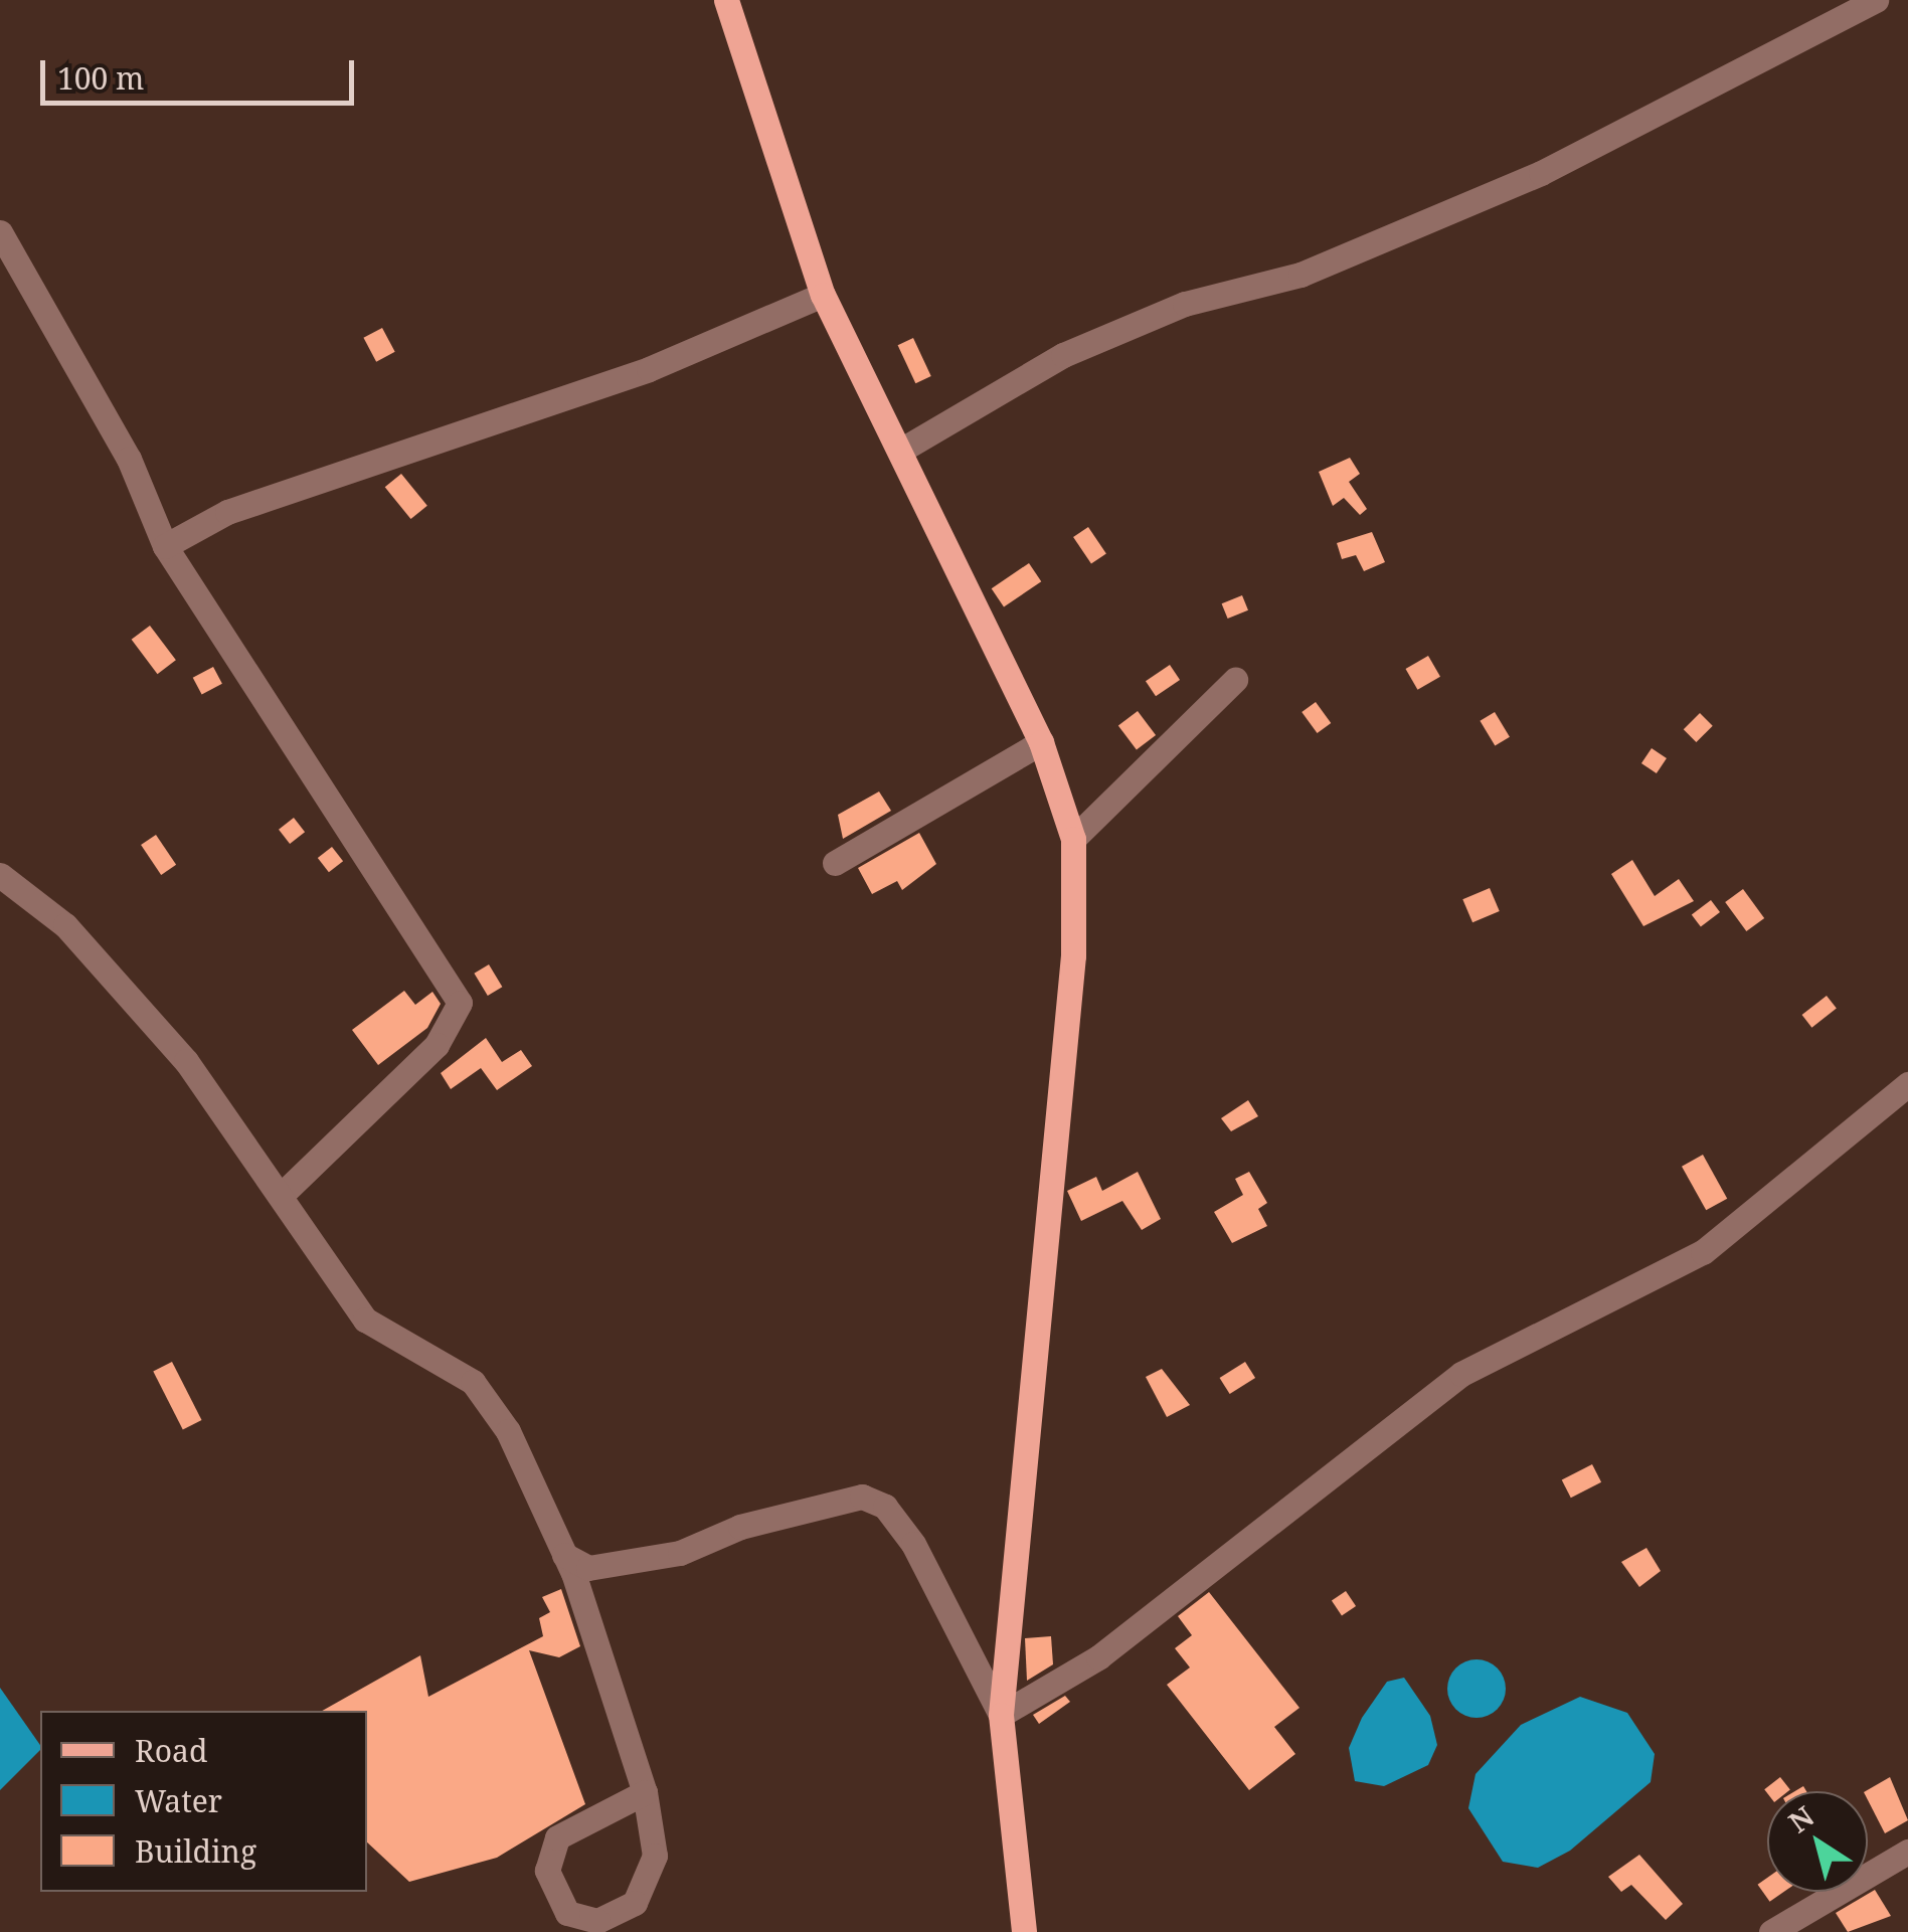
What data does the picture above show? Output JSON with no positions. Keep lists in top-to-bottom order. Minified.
{"legend":["Road","Water","Building"],"scale_bar":"100 m","north":"top left"}
